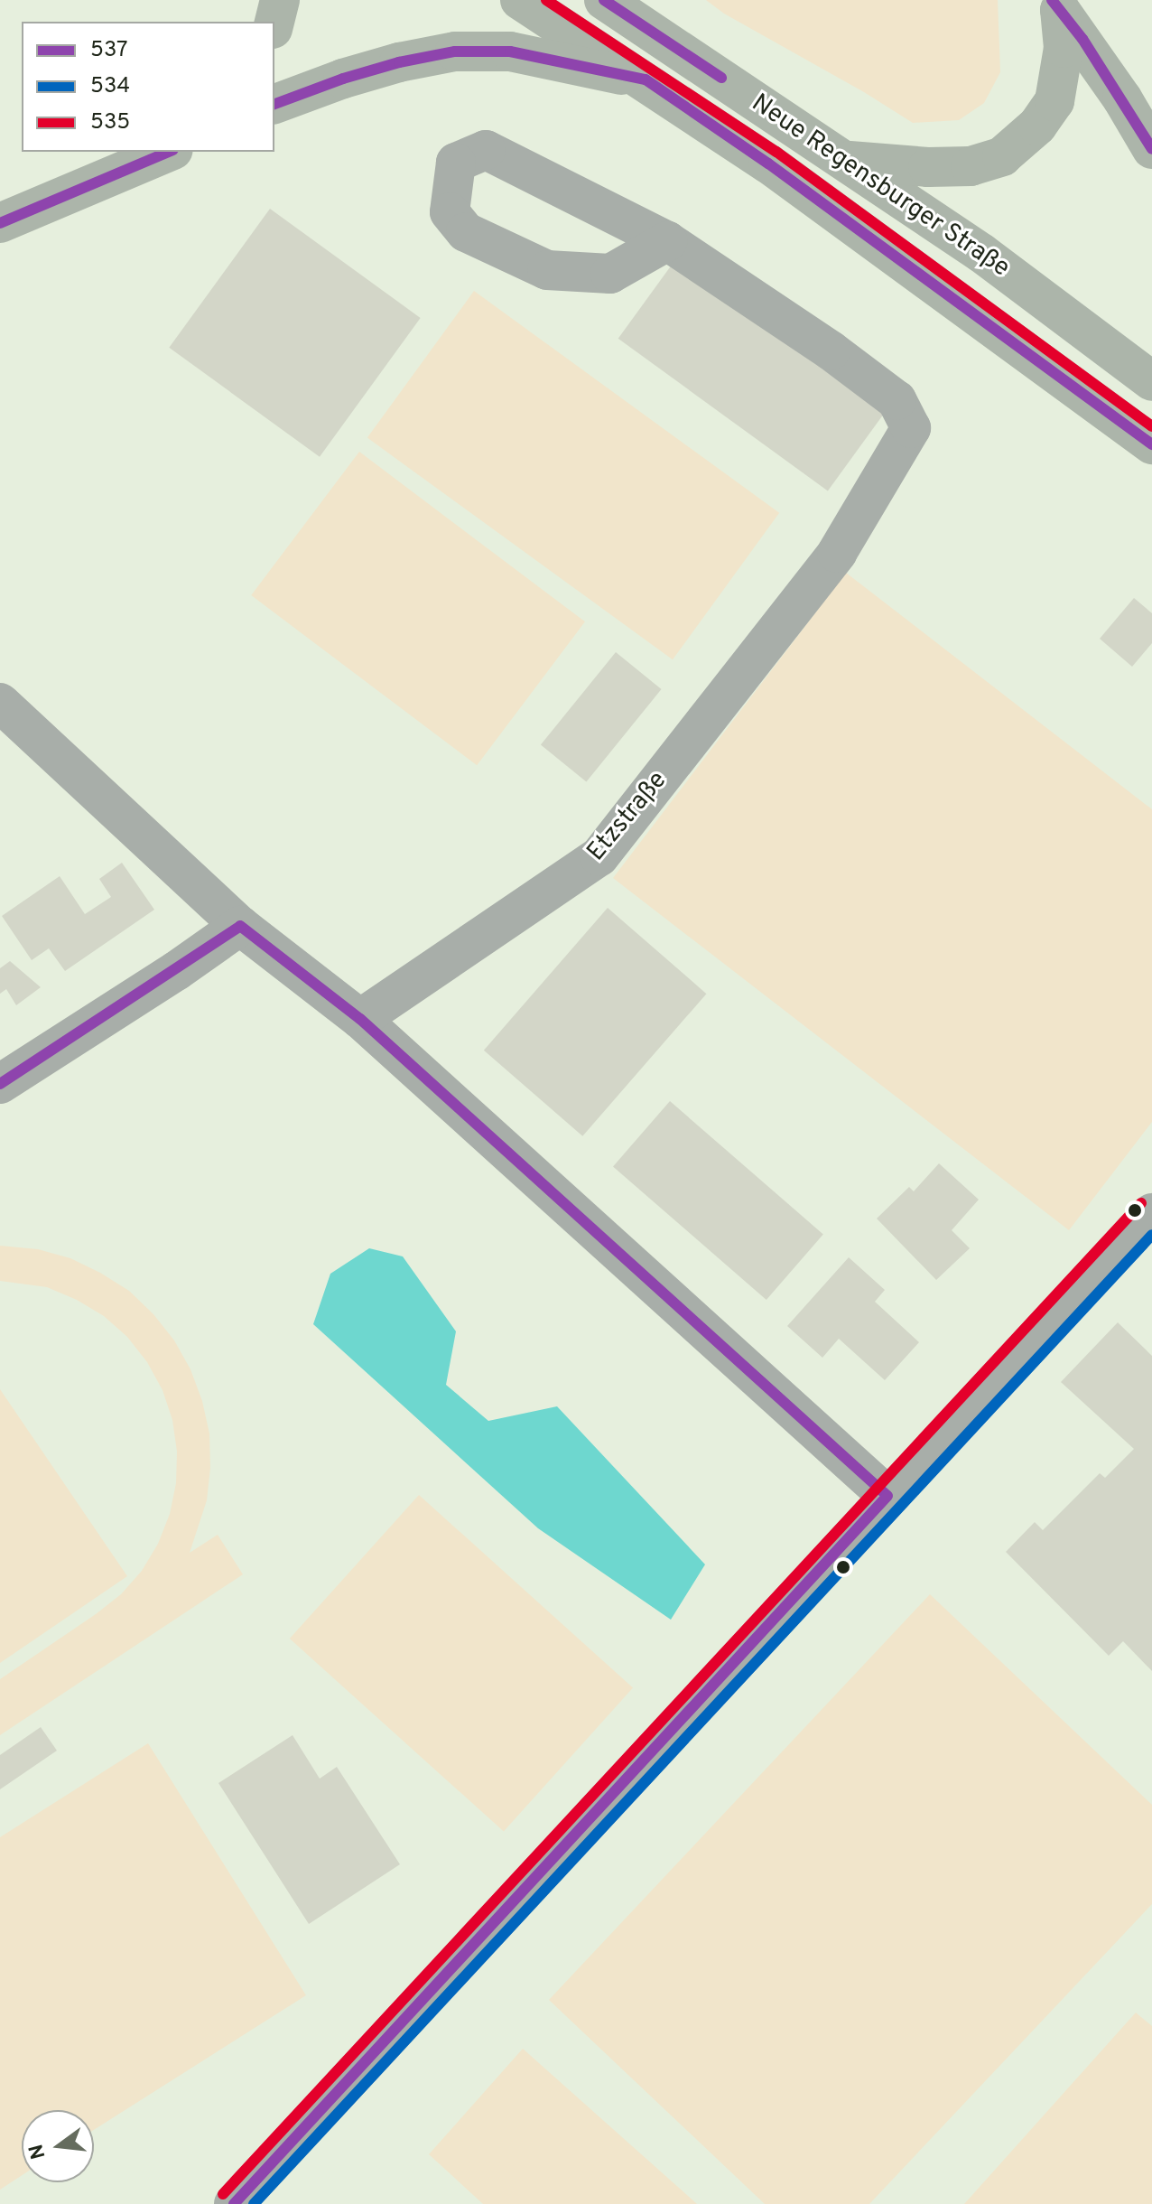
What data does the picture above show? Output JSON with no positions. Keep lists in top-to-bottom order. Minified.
{"streets":{"highway":["Neue Regensburger Straße"],"street":["Etzstraße"]},"lines":["transit line 537","transit line 535","transit line 534"],"legend":["537","534","535"],"north":"left"}
